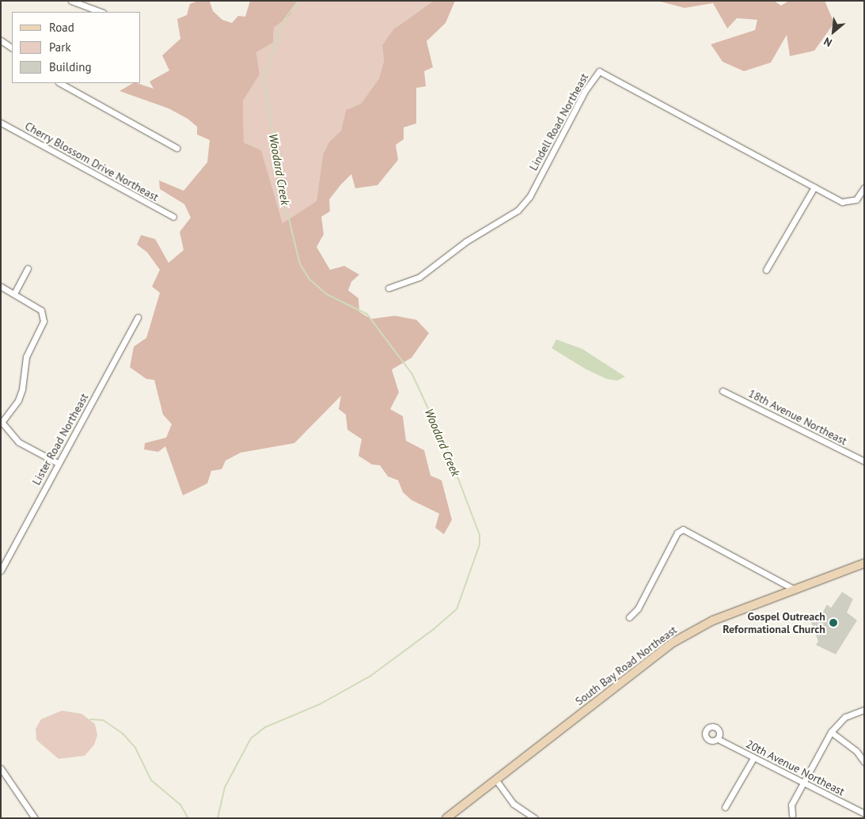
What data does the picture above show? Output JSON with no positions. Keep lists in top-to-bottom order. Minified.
{"streets":{"street":["Lindell Road Northeast","Cherry Blossom Drive Northeast","18th Avenue Northeast","Lister Road Northeast","South Bay Road Northeast","20th Avenue Northeast"]},"water":["Woodard Creek"],"places":["Gospel Outreach Reformational Church"],"legend":["Road","Park","Building"],"north":"bottom left"}
